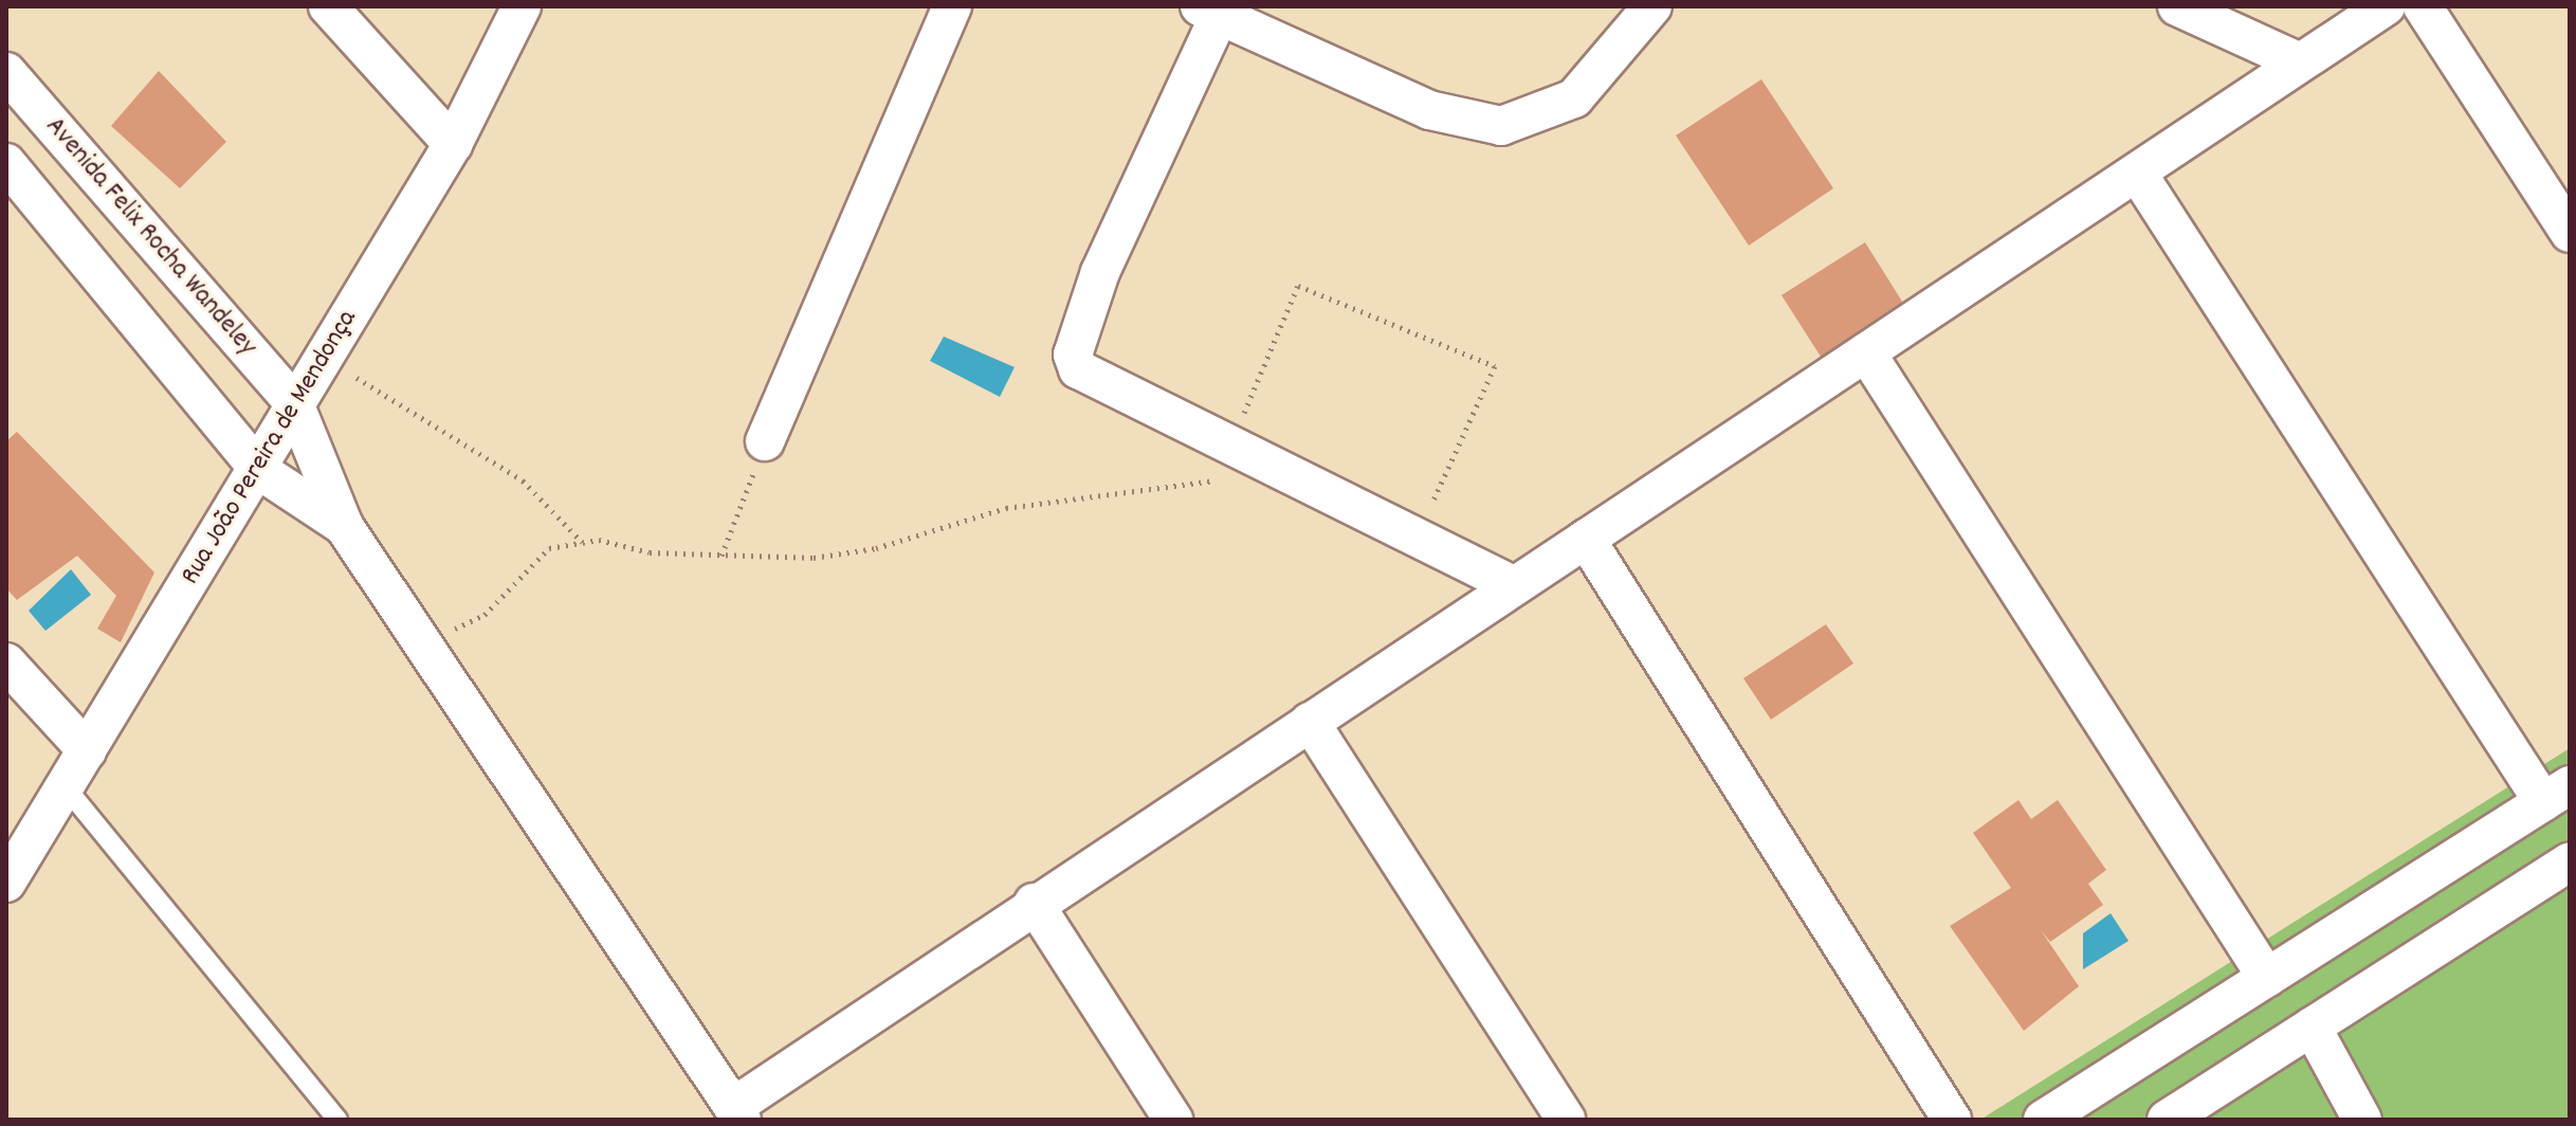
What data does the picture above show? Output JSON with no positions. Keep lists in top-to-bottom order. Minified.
{"streets":{"street":["Avenida Felix Rocha Wandeley","Rua João Pereira de Mendonça"]},"crossings":[["Avenida Felix Rocha Wandeley","Rua João Pereira de Mendonça"]]}
